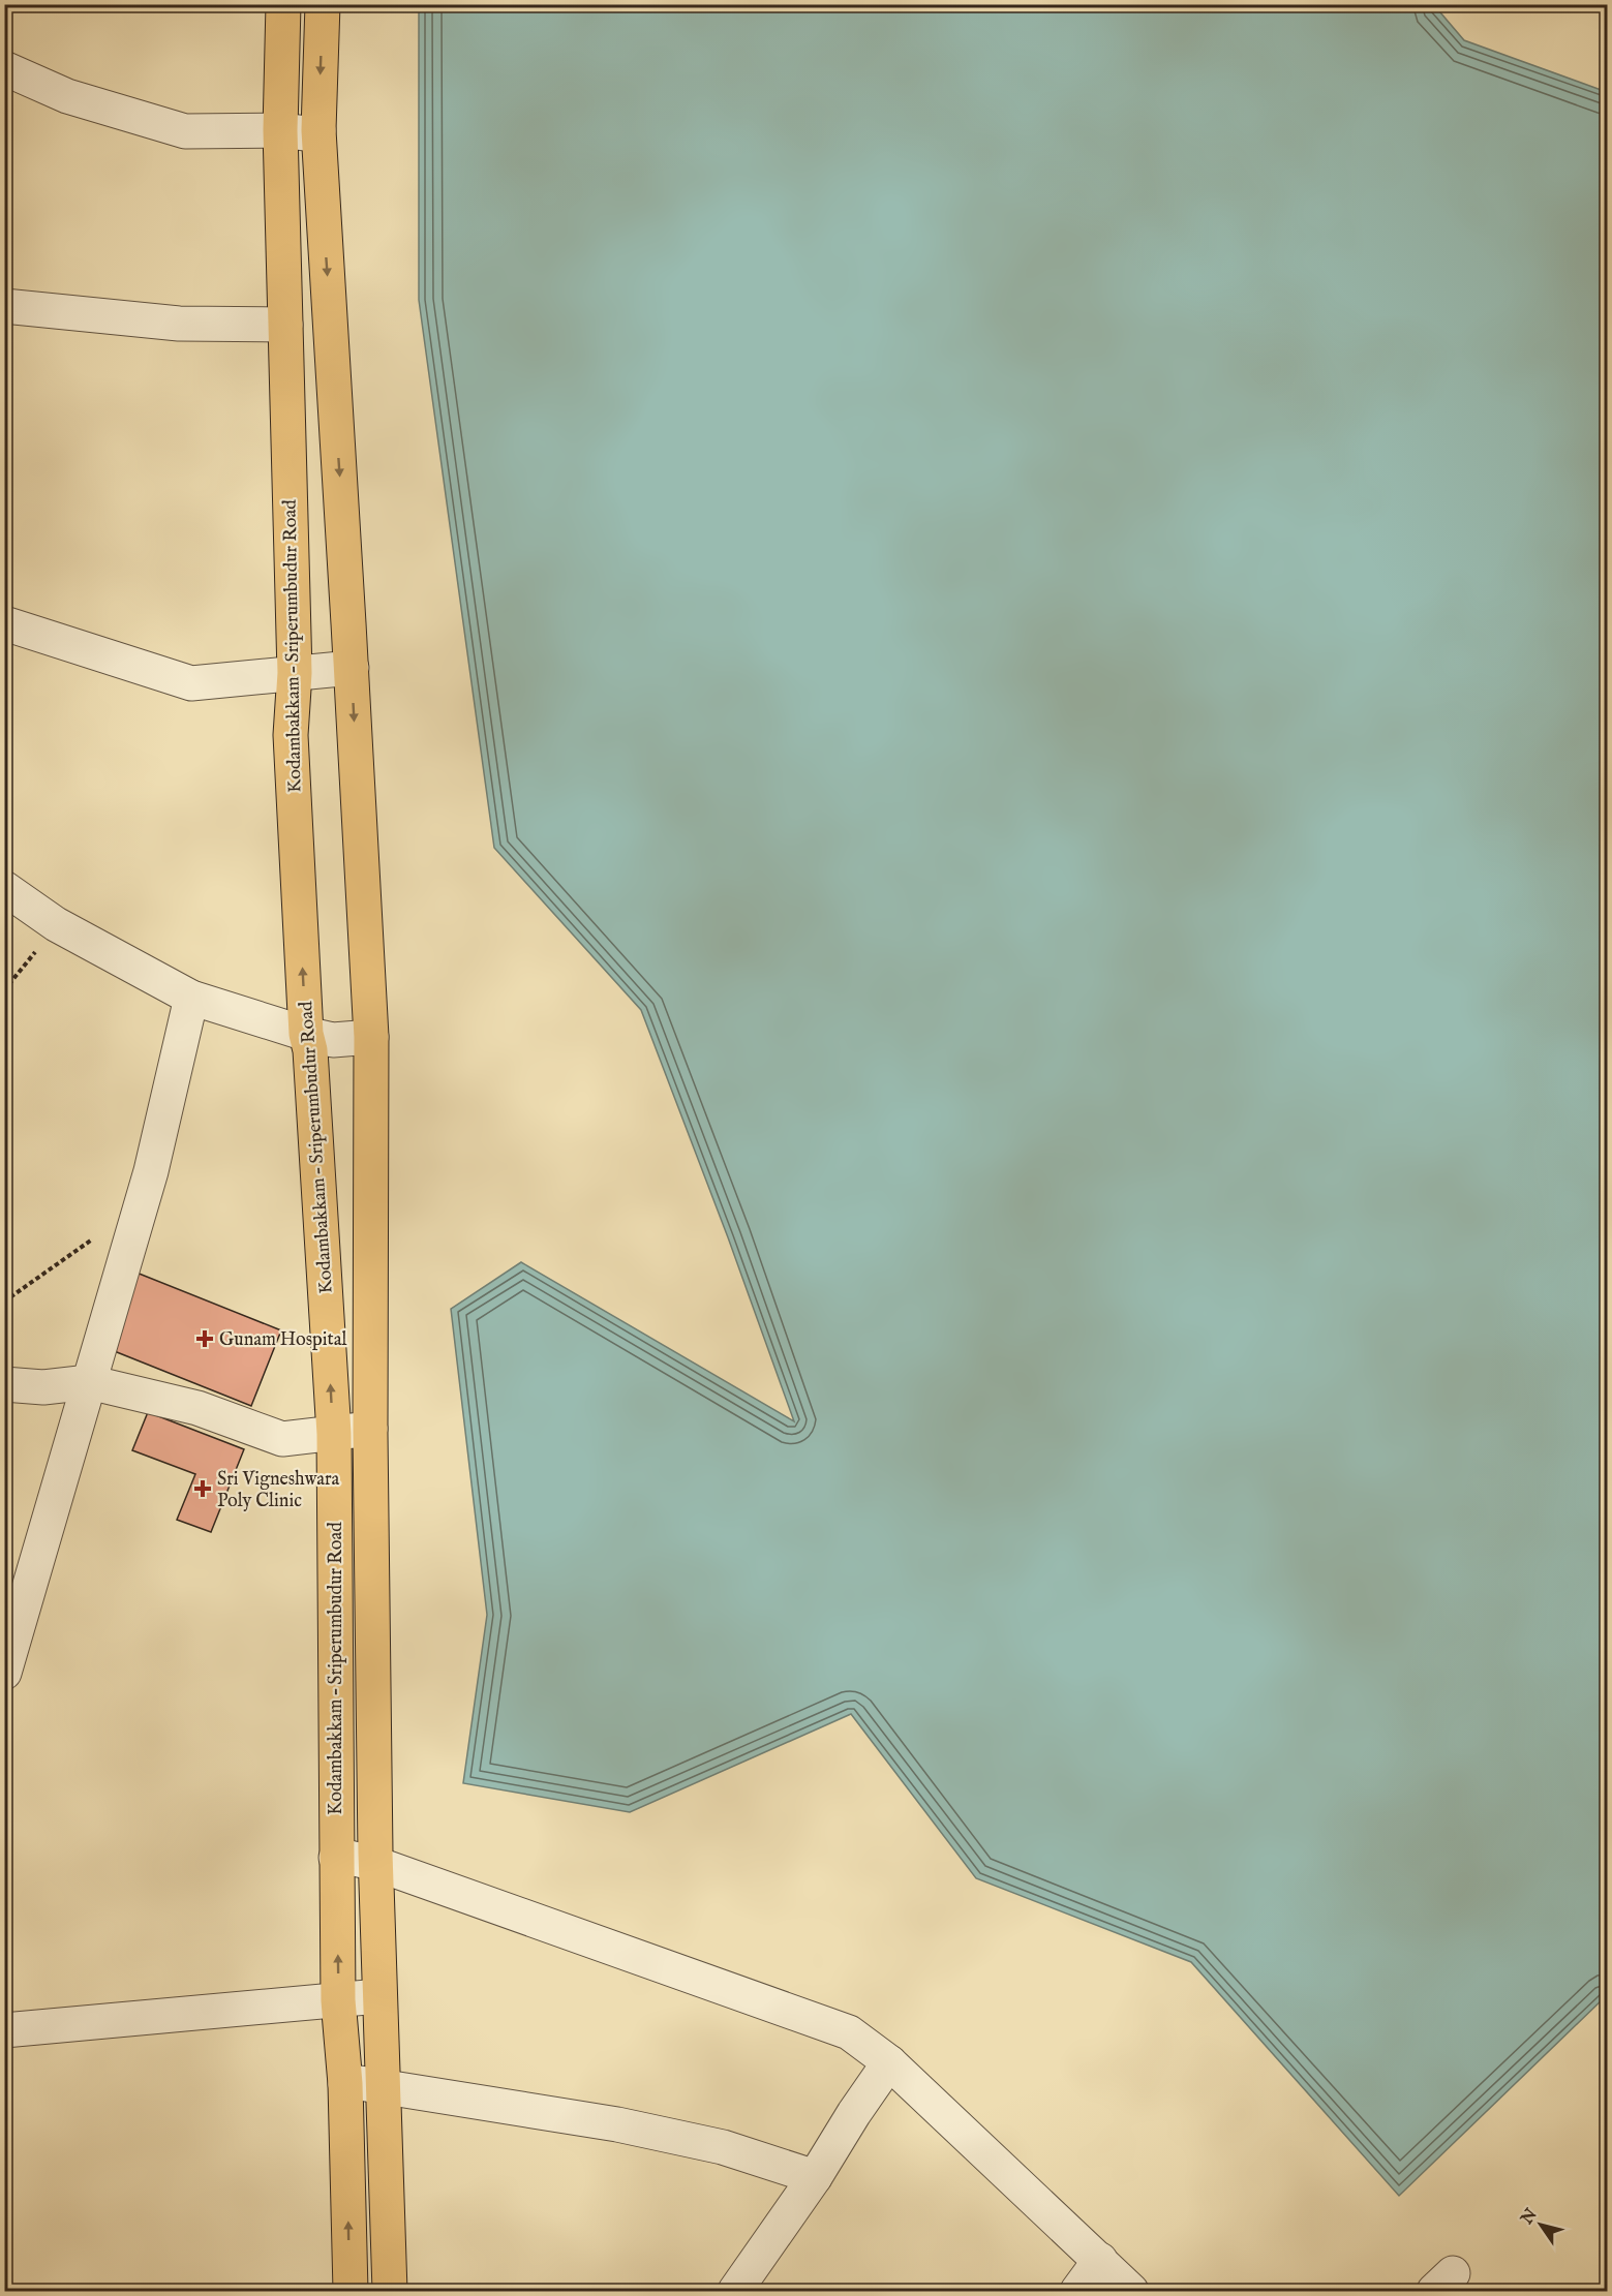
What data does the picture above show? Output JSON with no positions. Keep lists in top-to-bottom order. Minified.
{"streets":{"main road":["Kodambakkam – Sriperumbudur Road"]},"places":{"health":["Gunam Hospital","Sri Vigneshwara Poly Clinic"]},"north":"top left"}
